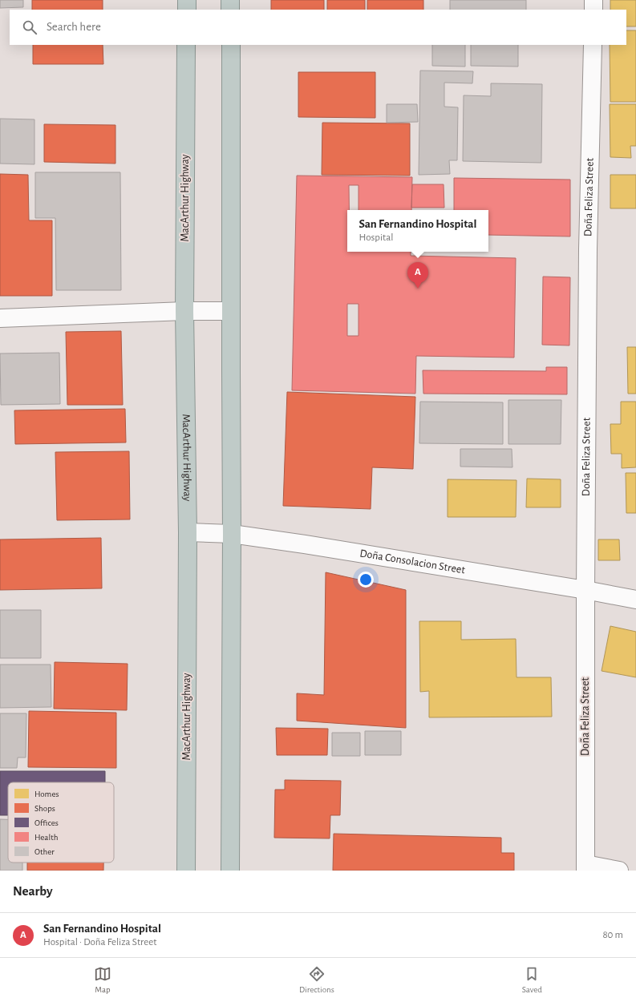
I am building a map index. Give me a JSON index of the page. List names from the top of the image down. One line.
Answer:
{"streets":{"highway":["MacArthur Highway"],"street":["Doña Feliza Street","Doña Consolacion Street"]},"crossings":[["Doña Feliza Street","Doña Consolacion Street"],["MacArthur Highway","Doña Consolacion Street"]],"legend":["Homes","Shops","Offices","Health","Other"],"page":{"search":"Search here","popup":["San Fernandino Hospital","Hospital"],"pins":"A","heading":"Nearby","list":[{"mark":"A","name":"San Fernandino Hospital","note":"Hospital · Doña Feliza Street","value":"80 m"}],"nav":["Map","Directions","Saved"]}}
